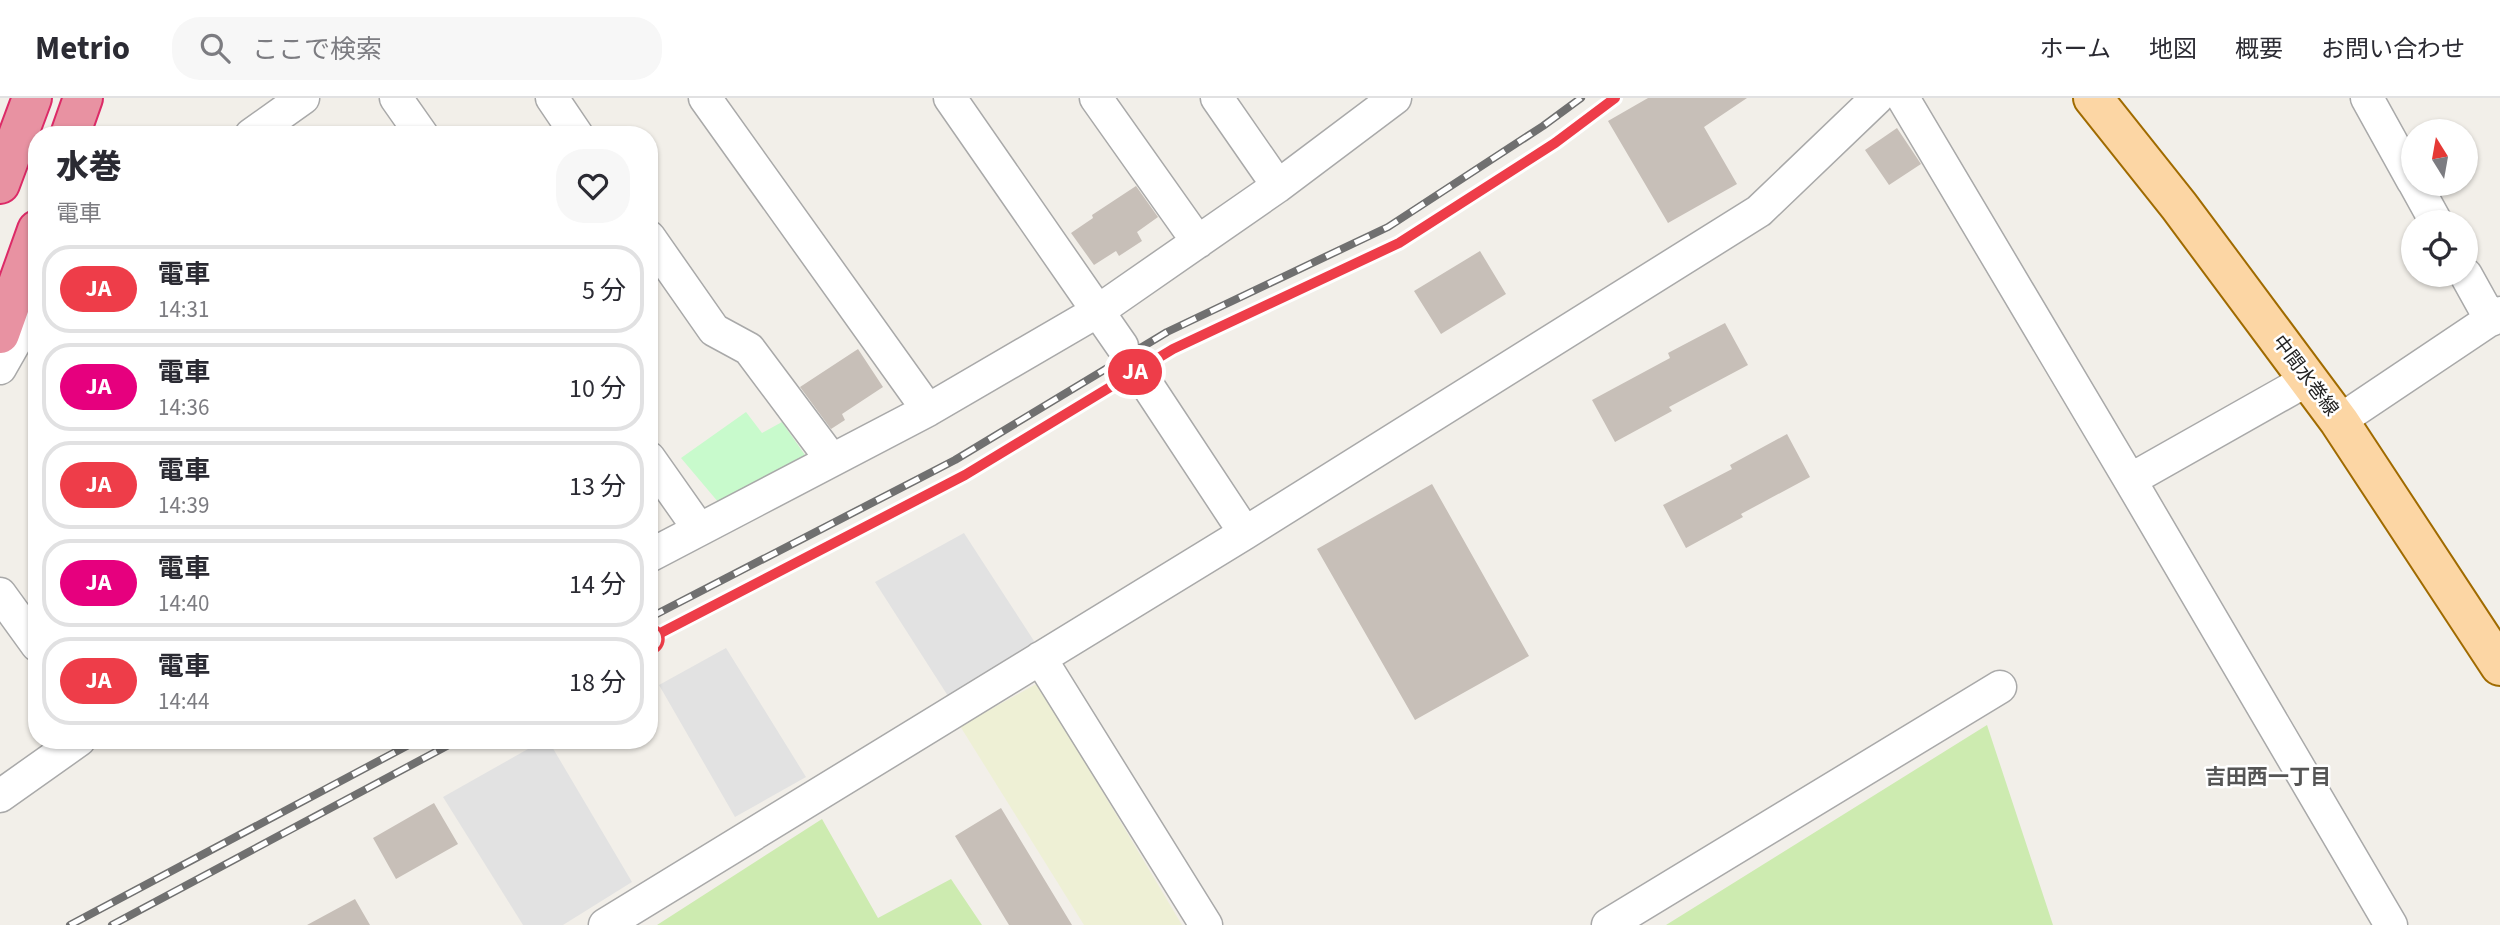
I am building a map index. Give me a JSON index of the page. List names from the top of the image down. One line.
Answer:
{"streets":{"main road":["中間水巻線"]},"districts":["吉田西一丁目"],"north":"top","page":{"header":"Metrio","search":"ここで検索","nav":["ホーム","地図","概要","お問い合わせ"],"on_map":"JA","heading":["水巻","電車"],"list":[{"mark":"JA","name":"電車","note":"14:31","value":"5 分"},{"mark":"JA","name":"電車","note":"14:36","value":"10 分"},{"mark":"JA","name":"電車","note":"14:39","value":"13 分"},{"mark":"JA","name":"電車","note":"14:40","value":"14 分"},{"mark":"JA","name":"電車","note":"14:44","value":"18 分"}]}}
